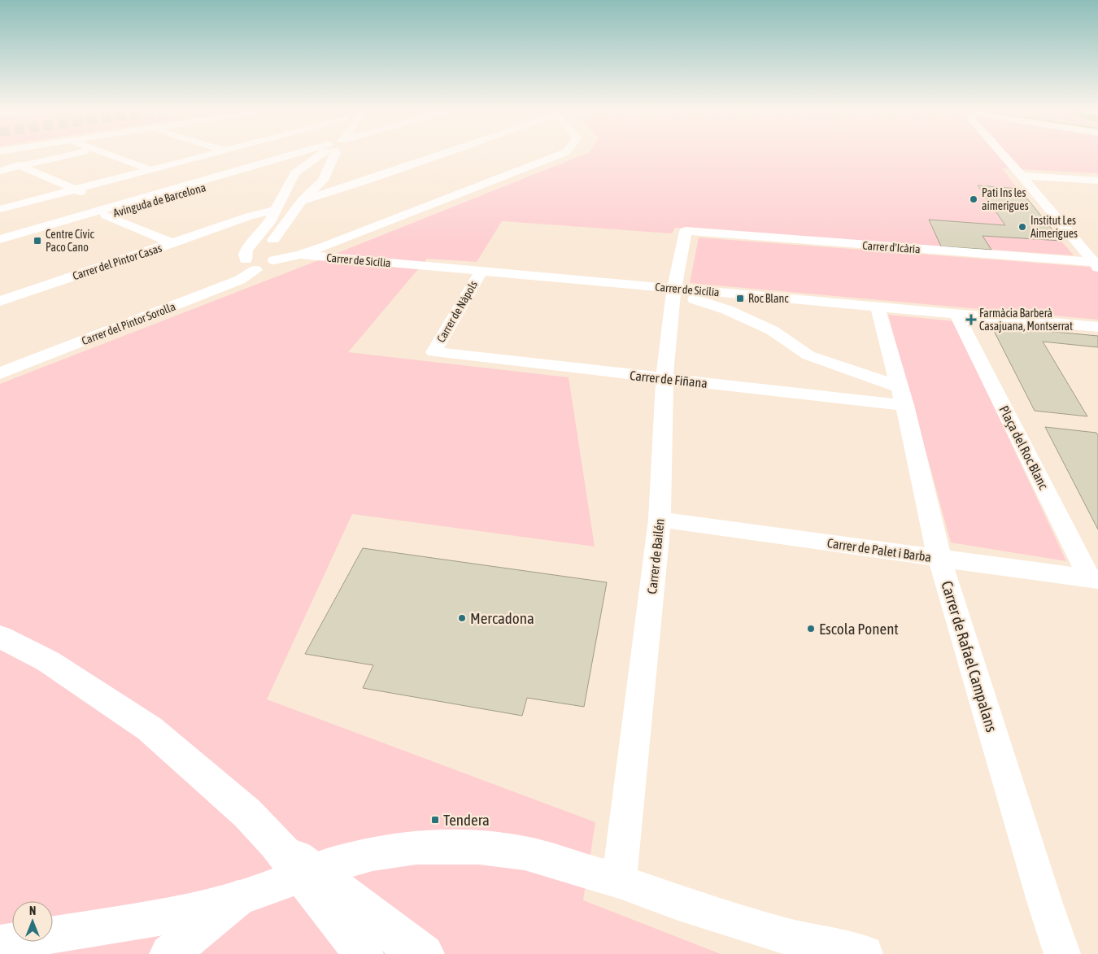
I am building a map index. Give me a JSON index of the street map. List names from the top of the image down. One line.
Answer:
{"streets":{"street":["Avinguda de Barcelona","Carrer d'Icària","Carrer de Sicília","Carrer del Pintor Casas","Carrer de Nàpols","Carrer del Pintor Sorolla","Carrer de Fiñana","Plaça del Roc Blanc","Carrer de Palet i Barba","Carrer de Bailén","Carrer de Rafael Campalans"]},"crossings":[["Carrer d'Icària","Carrer de Bailén"],["Carrer de Sicília","Carrer de Nàpols"],["Carrer de Sicília","Carrer del Pintor Sorolla"],["Carrer de Sicília","Plaça del Roc Blanc"],["Carrer de Sicília","Carrer de Bailén"],["Carrer de Sicília","Carrer de Rafael Campalans"],["Carrer de Nàpols","Carrer de Fiñana"],["Carrer de Fiñana","Carrer de Bailén"],["Carrer de Fiñana","Carrer de Rafael Campalans"],["Plaça del Roc Blanc","Carrer de Palet i Barba"],["Carrer de Palet i Barba","Carrer de Bailén"],["Carrer de Palet i Barba","Carrer de Rafael Campalans"]],"places":{"other":["Pati Ins les aimerigues","Institut Les Aimerigues","Mercadona","Escola Ponent"],"transit":["Centre Cívic Paco Cano","Roc Blanc","Tendera"],"health":["Farmàcia Barberà Casajuana, Montserrat"]},"north":"top"}
